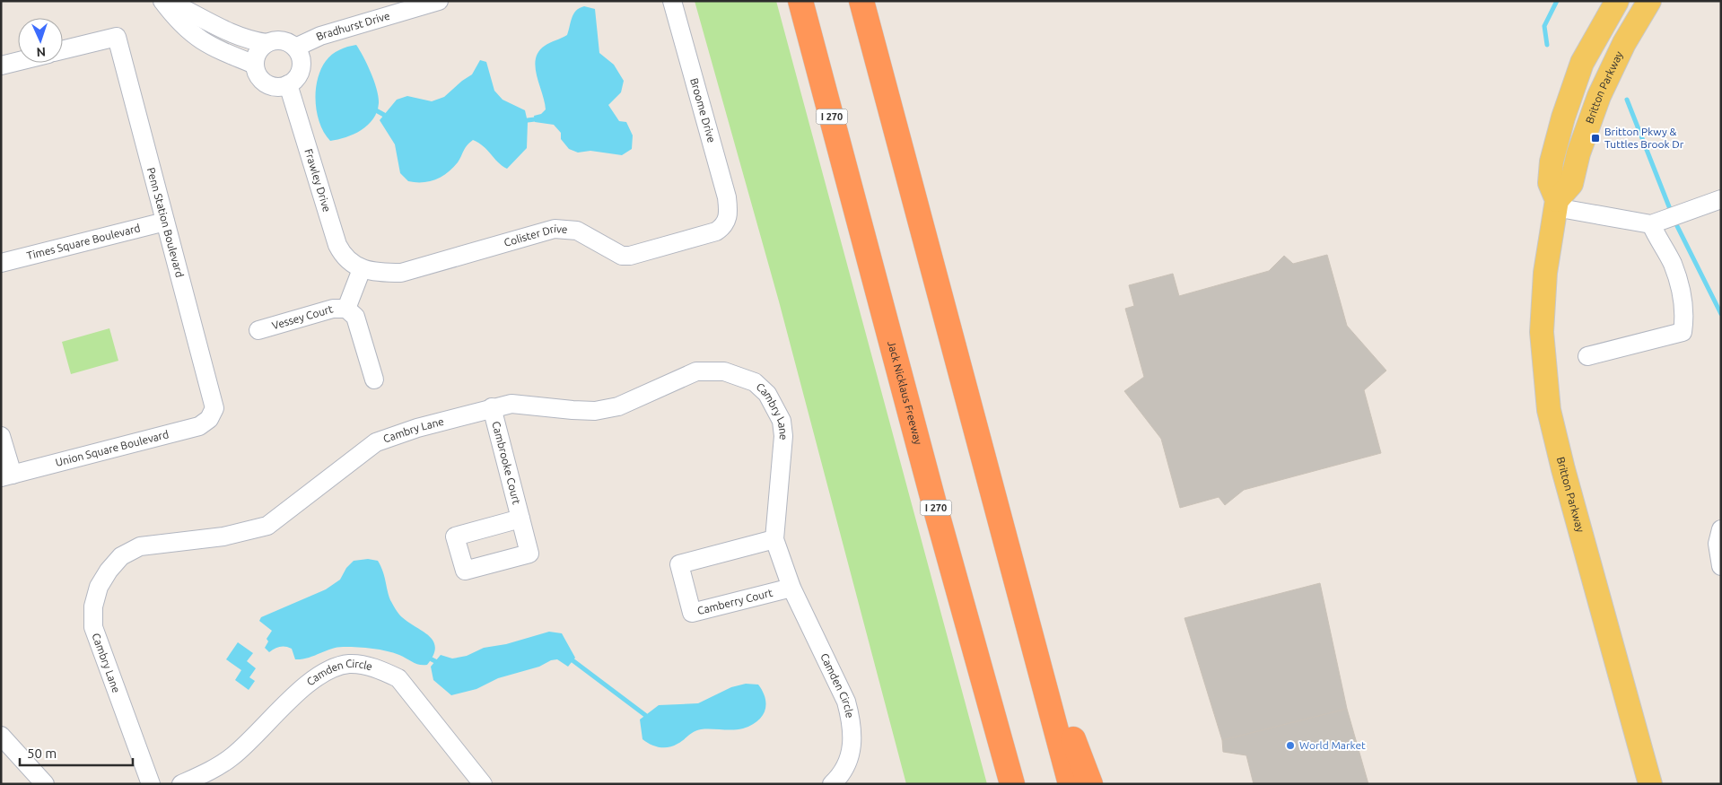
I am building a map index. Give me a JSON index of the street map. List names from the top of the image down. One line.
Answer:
{"streets":{"highway":["I 270","Jack Nicklaus Freeway"],"main road":["Britton Parkway"],"street":["Bradhurst Drive","Broome Drive","Frawley Drive","Penn Station Boulevard","Colister Drive","Times Square Boulevard","Vessey Court","Cambry Lane","Union Square Boulevard","Cambrooke Court","Camberry Court","Camden Circle"]},"crossings":[["Bradhurst Drive","Frawley Drive"],["Broome Drive","Colister Drive"],["Frawley Drive","Colister Drive"],["Frawley Drive","Vessey Court"],["Penn Station Boulevard","Times Square Boulevard"],["Penn Station Boulevard","Union Square Boulevard"],["Colister Drive","Vessey Court"],["Cambry Lane","Cambrooke Court"],["Cambry Lane","Camberry Court"],["Cambry Lane","Camden Circle"],["Camberry Court","Camden Circle"]],"places":{"transit":["Britton Pkwy & Tuttles Brook Dr"],"other":["World Market"]},"scale_bar":"50 m","north":"bottom"}
